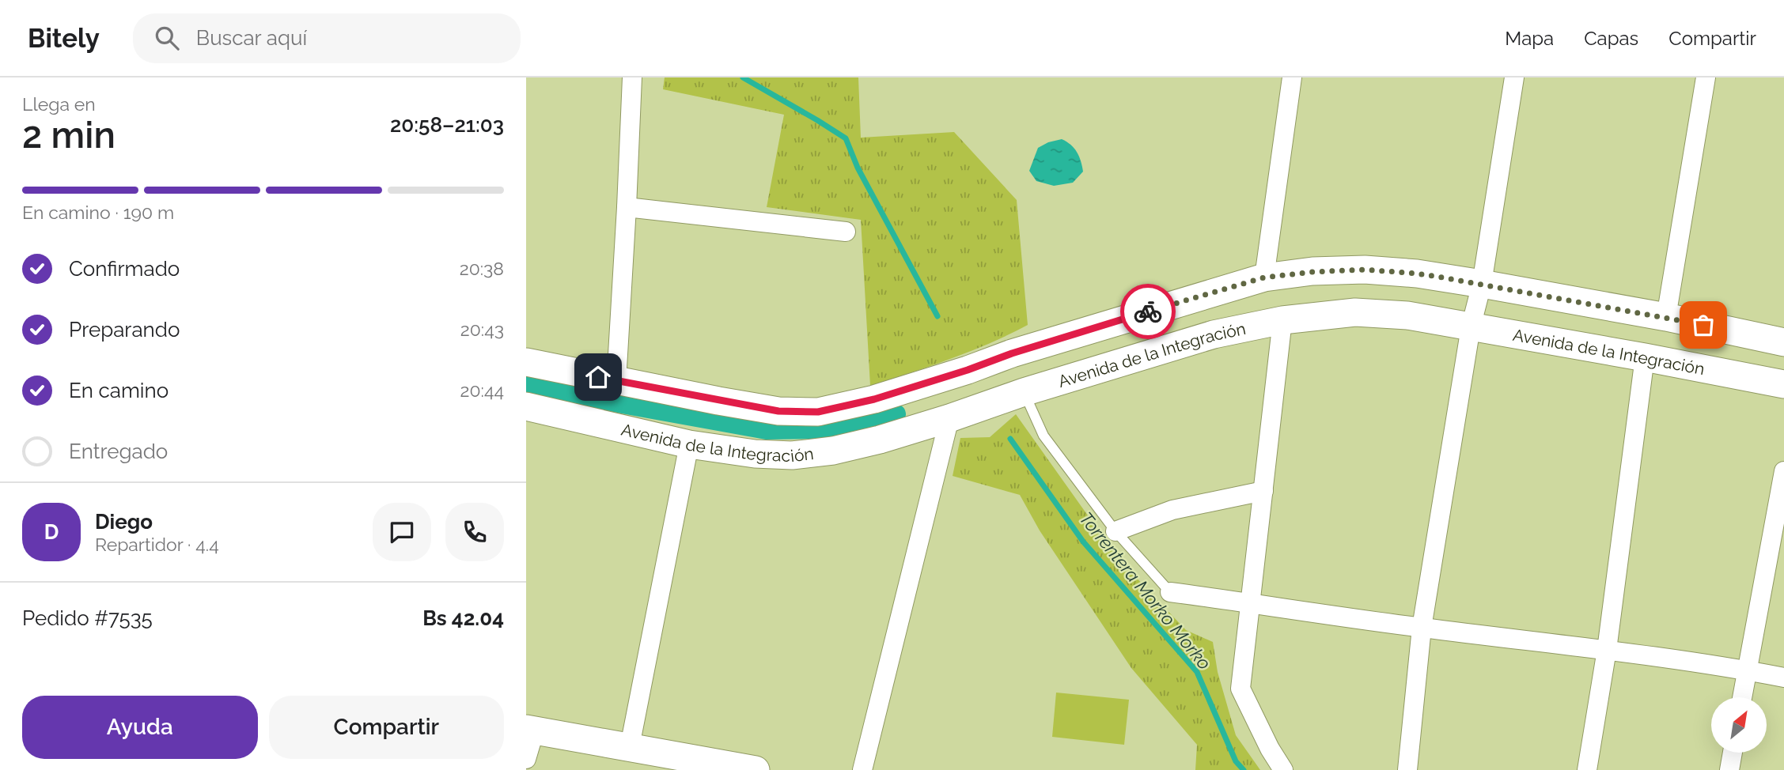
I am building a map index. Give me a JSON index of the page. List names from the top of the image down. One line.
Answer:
{"streets":{"main road":["Avenida de la Integración"]},"water":["Torrentera Morko Morko"],"north":"top right","page":{"header":"Bitely","search":"Buscar aquí","nav":["Mapa","Capas","Compartir"],"heading":["2 min","Llega en","20:58–21:03"],"panel":["Diego","Repartidor · 4.4","Pedido #7535","Bs 42.04"],"bar":"En camino · 190 m","list":[["Confirmado","20:38"],["Preparando","20:43"],["En camino","20:44"],"Entregado"],"round":"D","buttons":["Ayuda","Compartir"]}}
